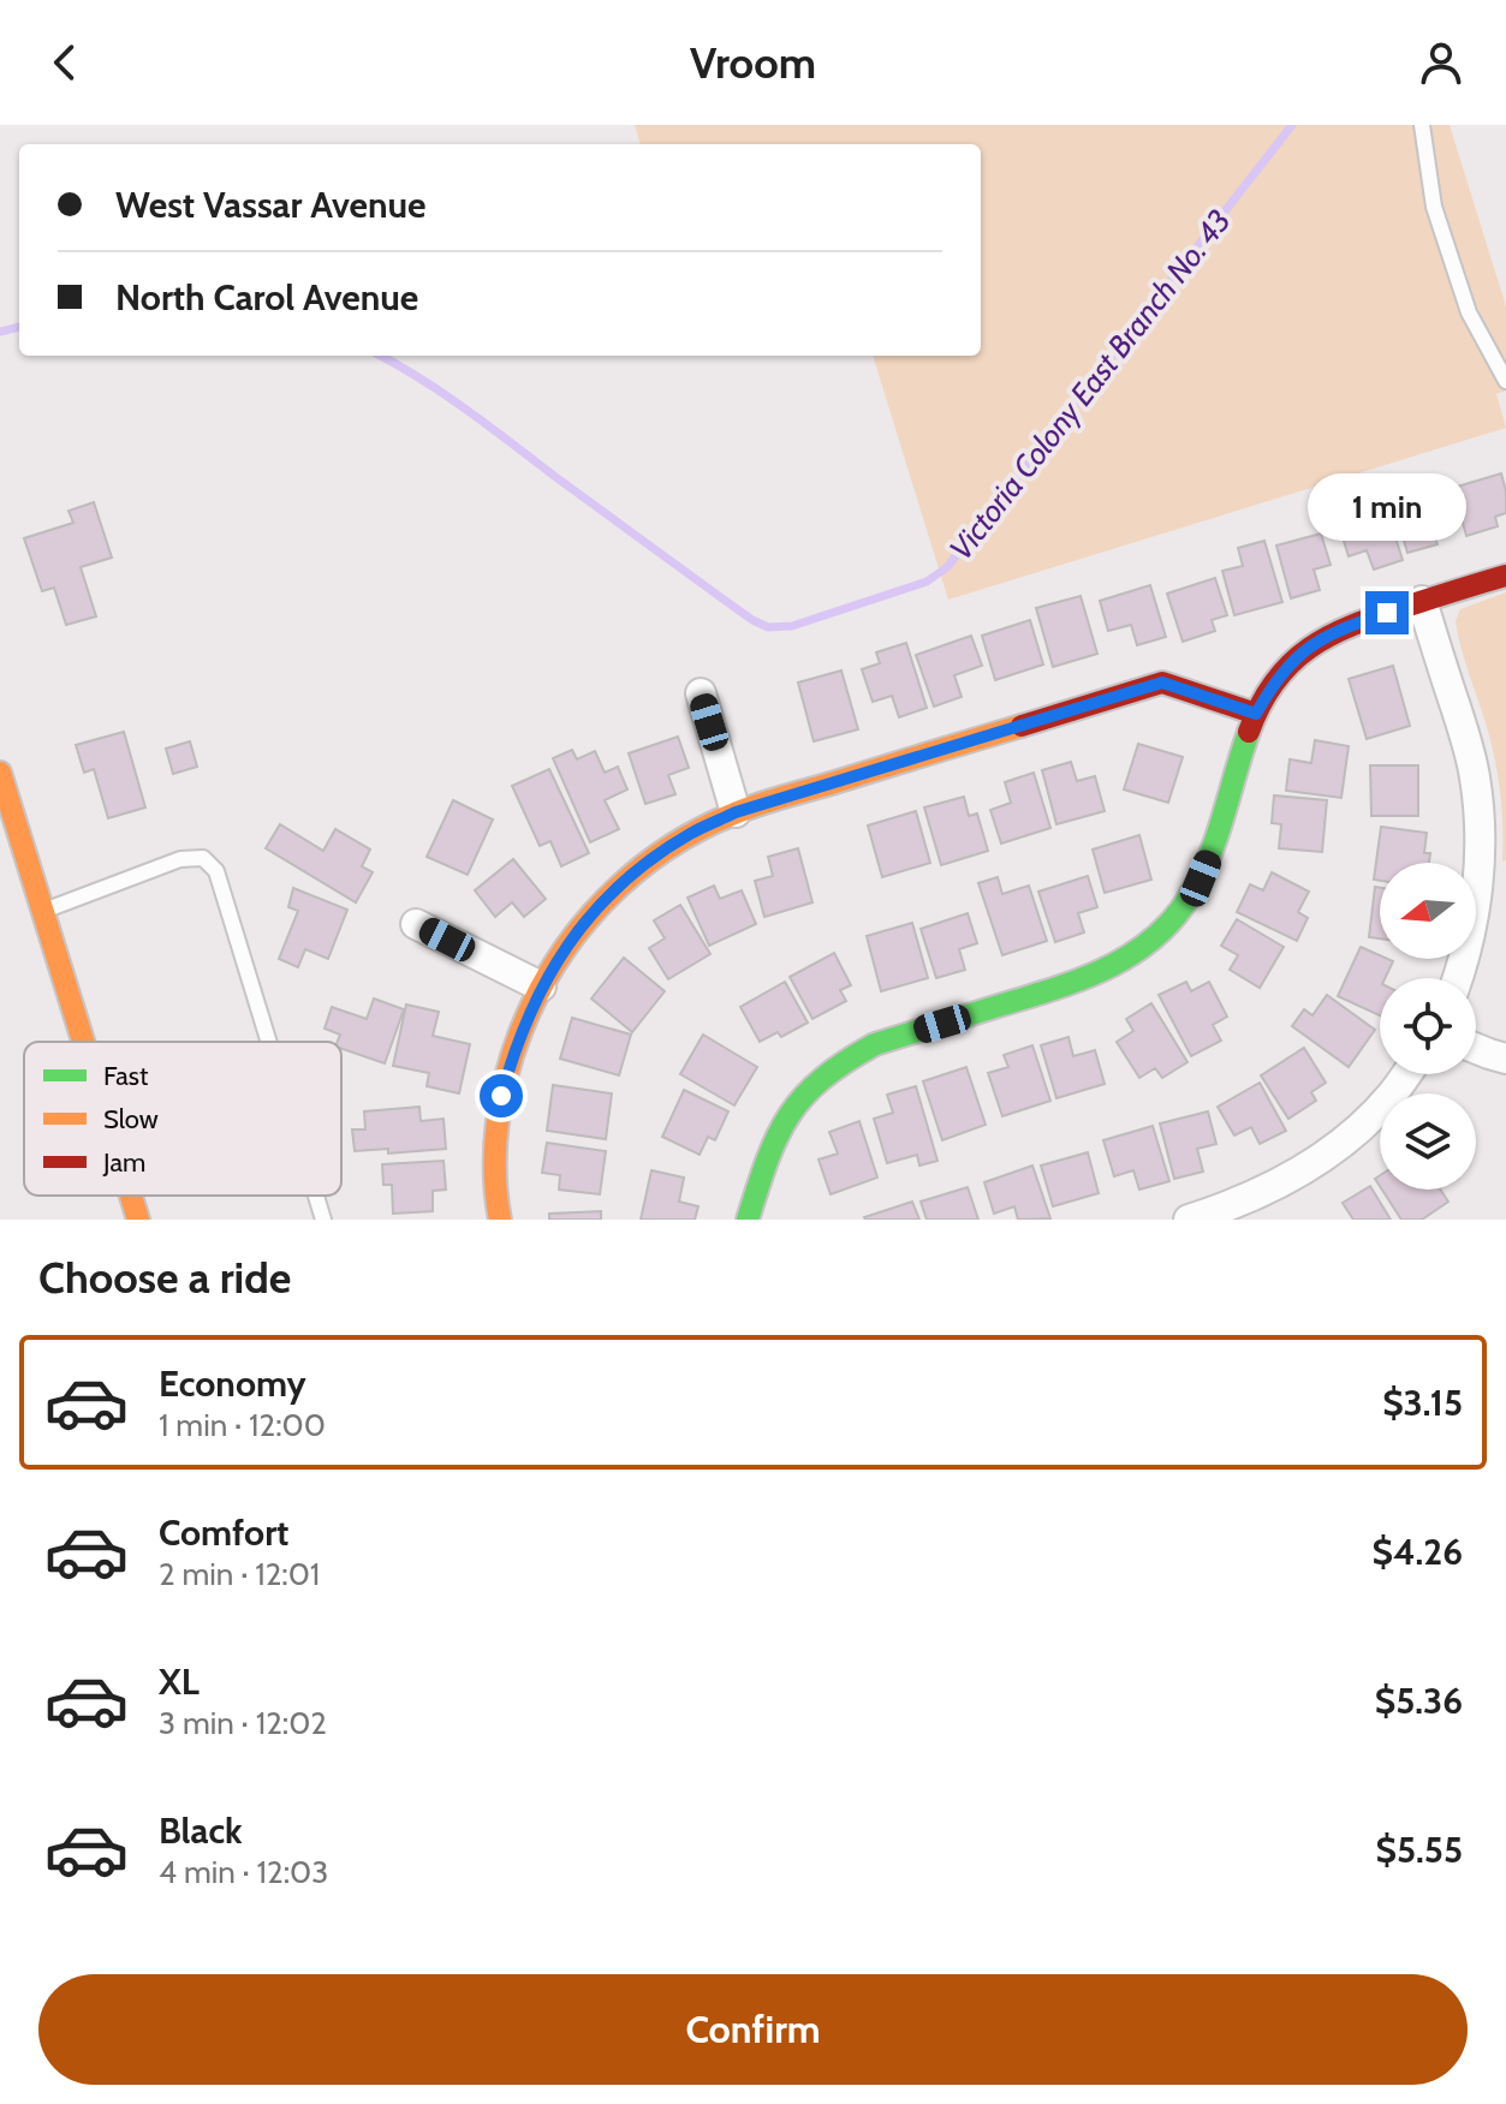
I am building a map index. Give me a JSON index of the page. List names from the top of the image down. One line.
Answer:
{"water":["Victoria Colony East Branch No. 43"],"legend":["Fast","Slow","Jam"],"north":"left","page":{"header":"Vroom","banner":["West Vassar Avenue","North Carol Avenue"],"bubble":"1 min","heading":"Choose a ride","list":[{"name":"Economy","note":"1 min · 12:00","value":"$3.15"},{"name":"Comfort","note":"2 min · 12:01","value":"$4.26"},{"name":"XL","note":"3 min · 12:02","value":"$5.36"},{"name":"Black","note":"4 min · 12:03","value":"$5.55"}],"buttons":"Confirm"}}
